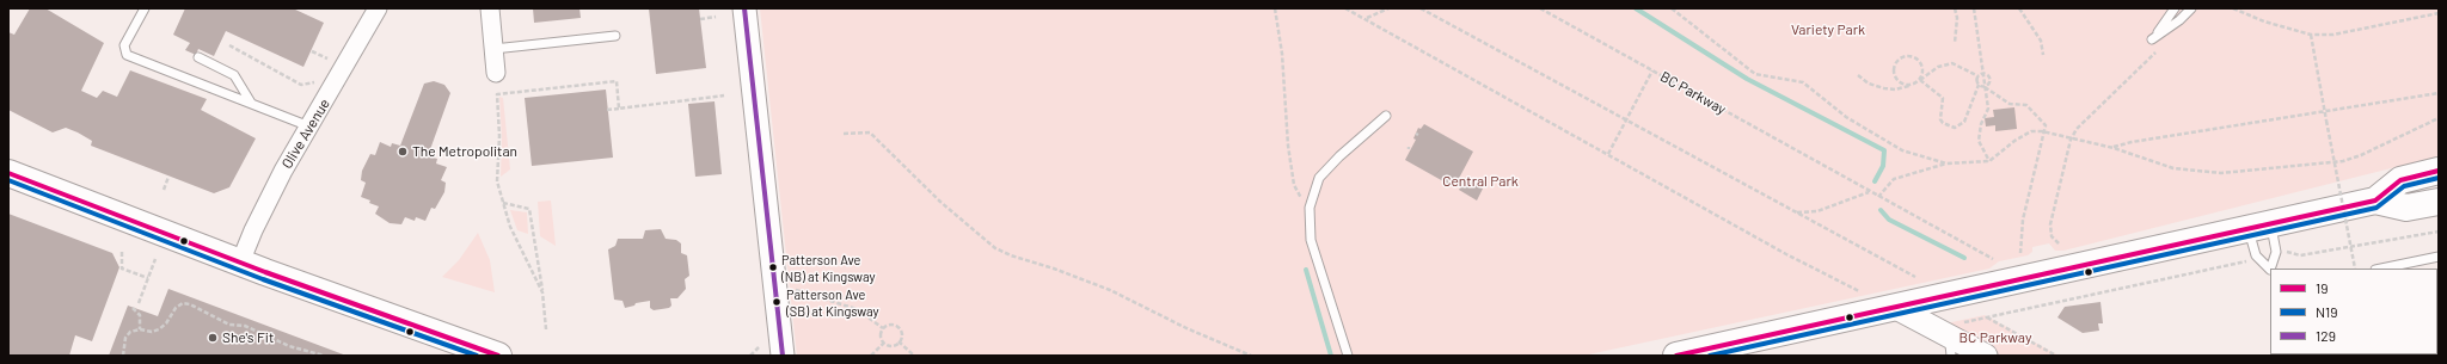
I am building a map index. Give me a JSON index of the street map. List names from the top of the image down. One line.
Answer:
{"streets":{"street":["Olive Avenue"],"path":["BC Parkway"]},"parks":["Variety Park","Central Park","BC Parkway"],"places":["The Metropolitan","Patterson Ave (NB) at Kingsway","Patterson Ave (SB) at Kingsway","She's Fit"],"lines":["transit line 129","transit line 19","transit line N19"],"legend":["19","N19","129"]}
